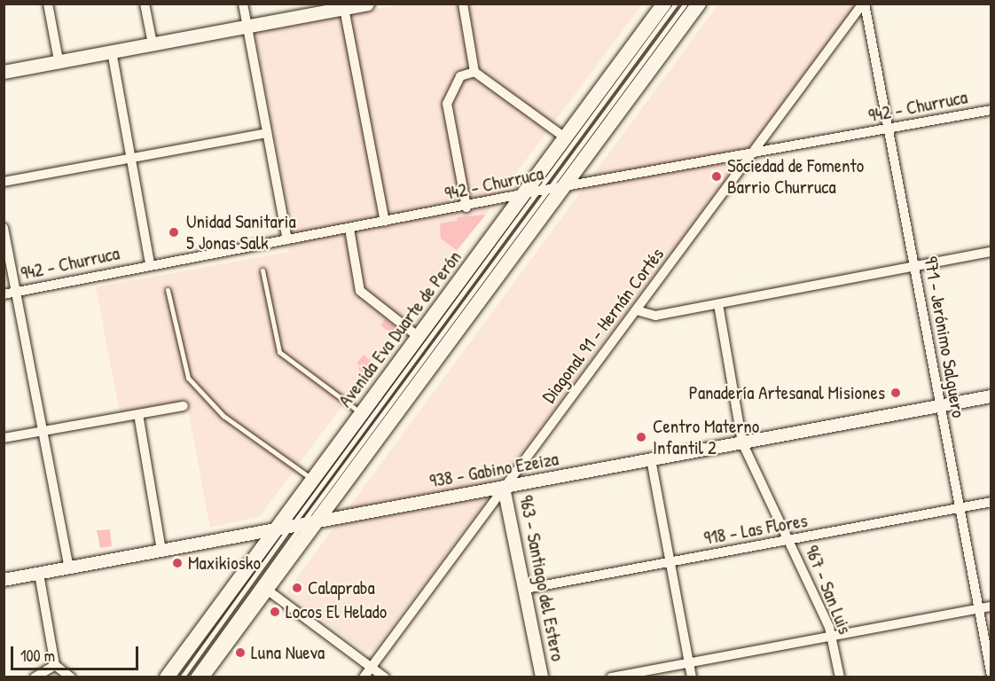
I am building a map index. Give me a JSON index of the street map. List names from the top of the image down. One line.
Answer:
{"streets":{"main road":["Avenida Eva Duarte de Perón"],"street":["942 - Churruca","Diagonal 91 - Hernán Cortés","971 - Jerónimo Salguero","938 - Gabino Ezeiza","918 - Las Flores","963 - Santiago del Estero","967 - San Luis"]},"crossings":[["942 - Churruca","Diagonal 91 - Hernán Cortés"],["942 - Churruca","Avenida Eva Duarte de Perón"],["942 - Churruca","971 - Jerónimo Salguero"],["Diagonal 91 - Hernán Cortés","971 - Jerónimo Salguero"],["Diagonal 91 - Hernán Cortés","938 - Gabino Ezeiza"],["Diagonal 91 - Hernán Cortés","963 - Santiago del Estero"],["Avenida Eva Duarte de Perón","938 - Gabino Ezeiza"],["971 - Jerónimo Salguero","938 - Gabino Ezeiza"],["971 - Jerónimo Salguero","918 - Las Flores"],["938 - Gabino Ezeiza","963 - Santiago del Estero"],["938 - Gabino Ezeiza","967 - San Luis"],["918 - Las Flores","963 - Santiago del Estero"],["918 - Las Flores","967 - San Luis"]],"places":["Sociedad de Fomento Barrio Churruca","Unidad Sanitaria 5 Jonas Salk","Panadería Artesanal Misiones","Centro Materno Infantil 2","Maxikiosko","Calapraba","Locos El Helado","Luna Nueva"],"scale_bar":"100 m"}
